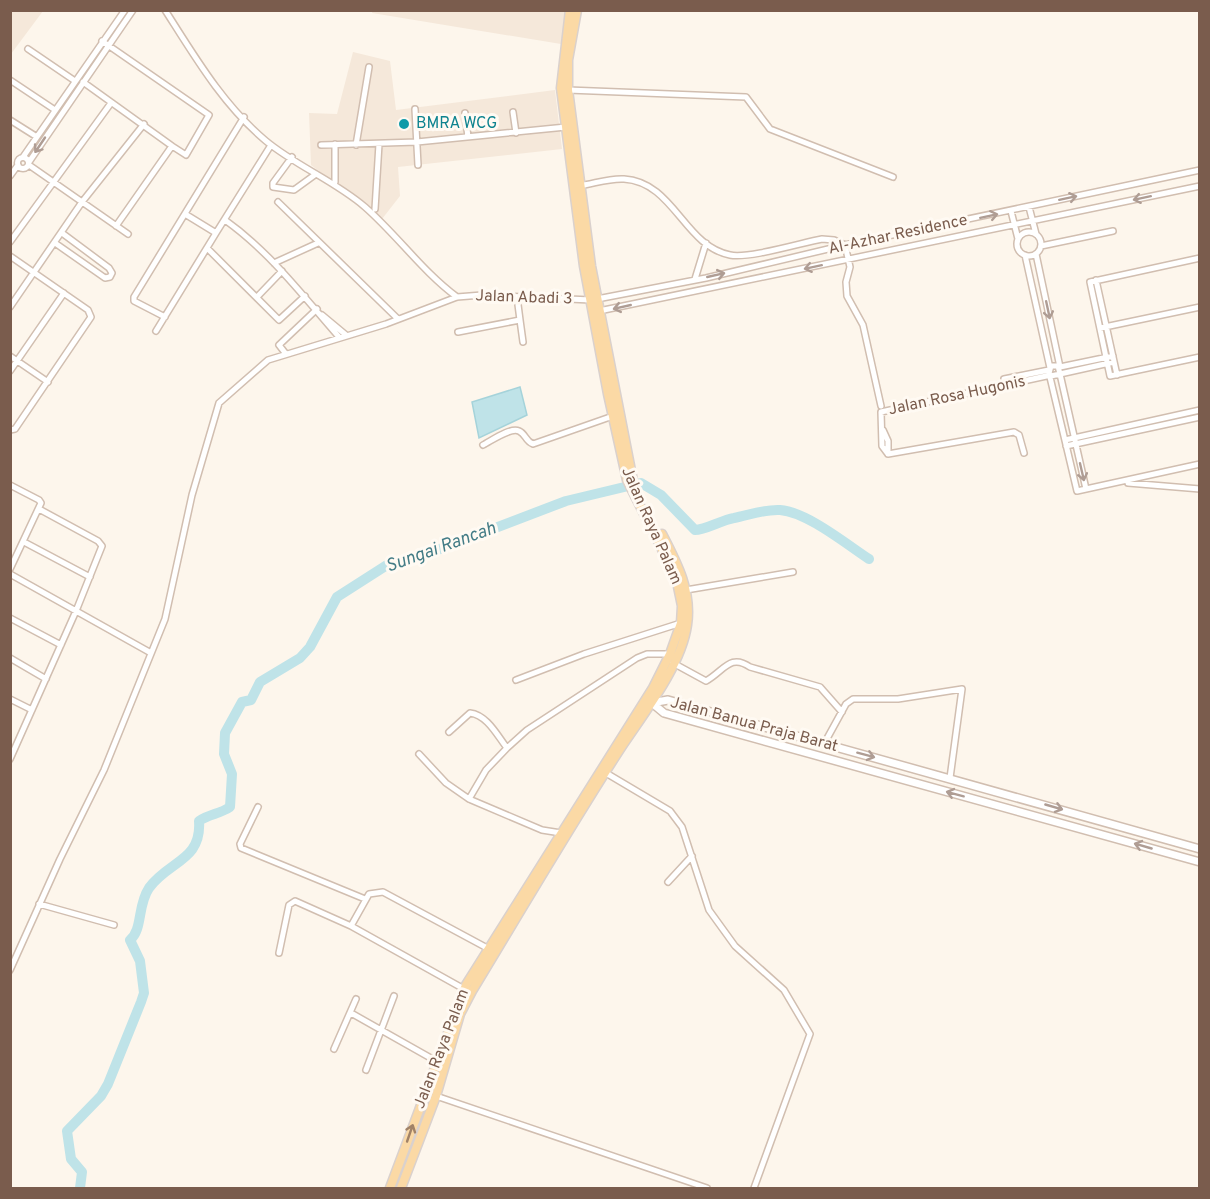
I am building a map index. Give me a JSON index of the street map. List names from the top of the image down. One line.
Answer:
{"streets":{"main road":["Jalan Raya Palam"],"street":["Al-Azhar Residence","Jalan Abadi 3","Jalan Rosa Hugonis","Jalan Banua Praja Barat"]},"crossings":[["Al-Azhar Residence","Jalan Abadi 3"],["Al-Azhar Residence","Jalan Raya Palam"],["Jalan Abadi 3","Jalan Raya Palam"],["Jalan Raya Palam","Jalan Banua Praja Barat"]],"water":["Sungai Rancah"],"places":["BMRA WCG"]}
